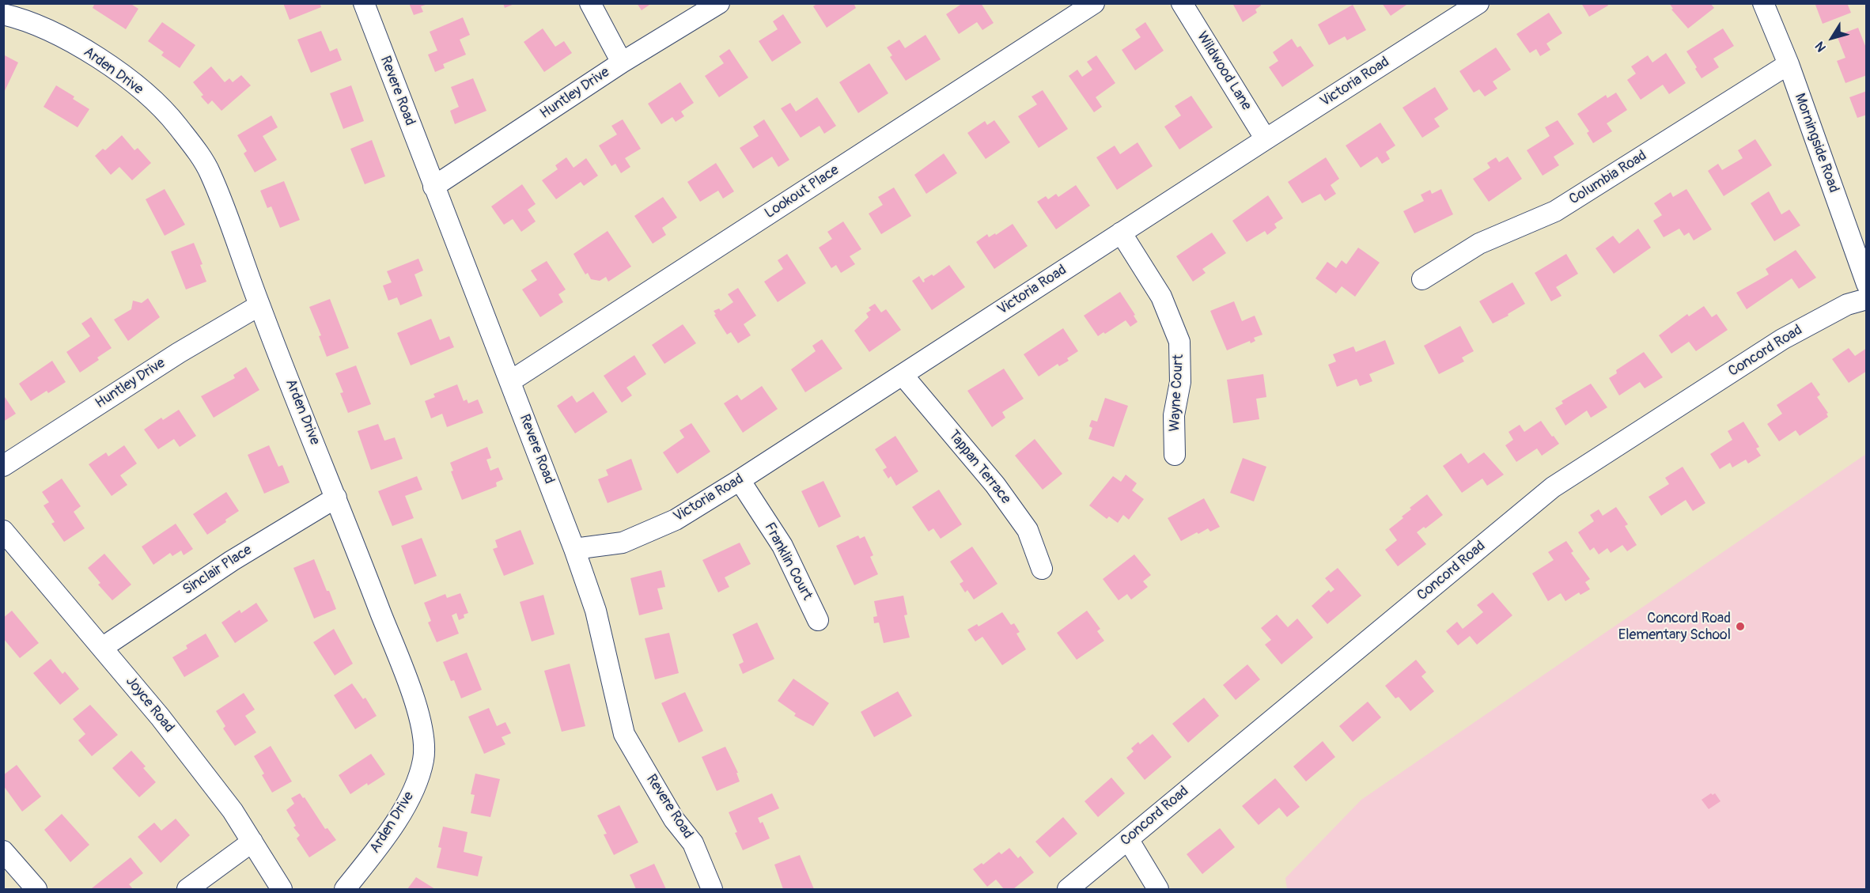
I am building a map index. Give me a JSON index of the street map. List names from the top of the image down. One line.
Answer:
{"streets":{"street":["Arden Drive","Wildwood Lane","Victoria Road","Revere Road","Huntley Drive","Morningside Road","Columbia Road","Lookout Place","Concord Road","Wayne Court","Tappan Terrace","Franklin Court","Sinclair Place","Joyce Road"]},"crossings":[["Arden Drive","Huntley Drive"],["Arden Drive","Sinclair Place"],["Wildwood Lane","Victoria Road"],["Victoria Road","Revere Road"],["Victoria Road","Wayne Court"],["Victoria Road","Tappan Terrace"],["Victoria Road","Franklin Court"],["Revere Road","Huntley Drive"],["Revere Road","Lookout Place"],["Morningside Road","Columbia Road"],["Sinclair Place","Joyce Road"]],"places":["Concord Road Elementary School"],"north":"bottom left"}
